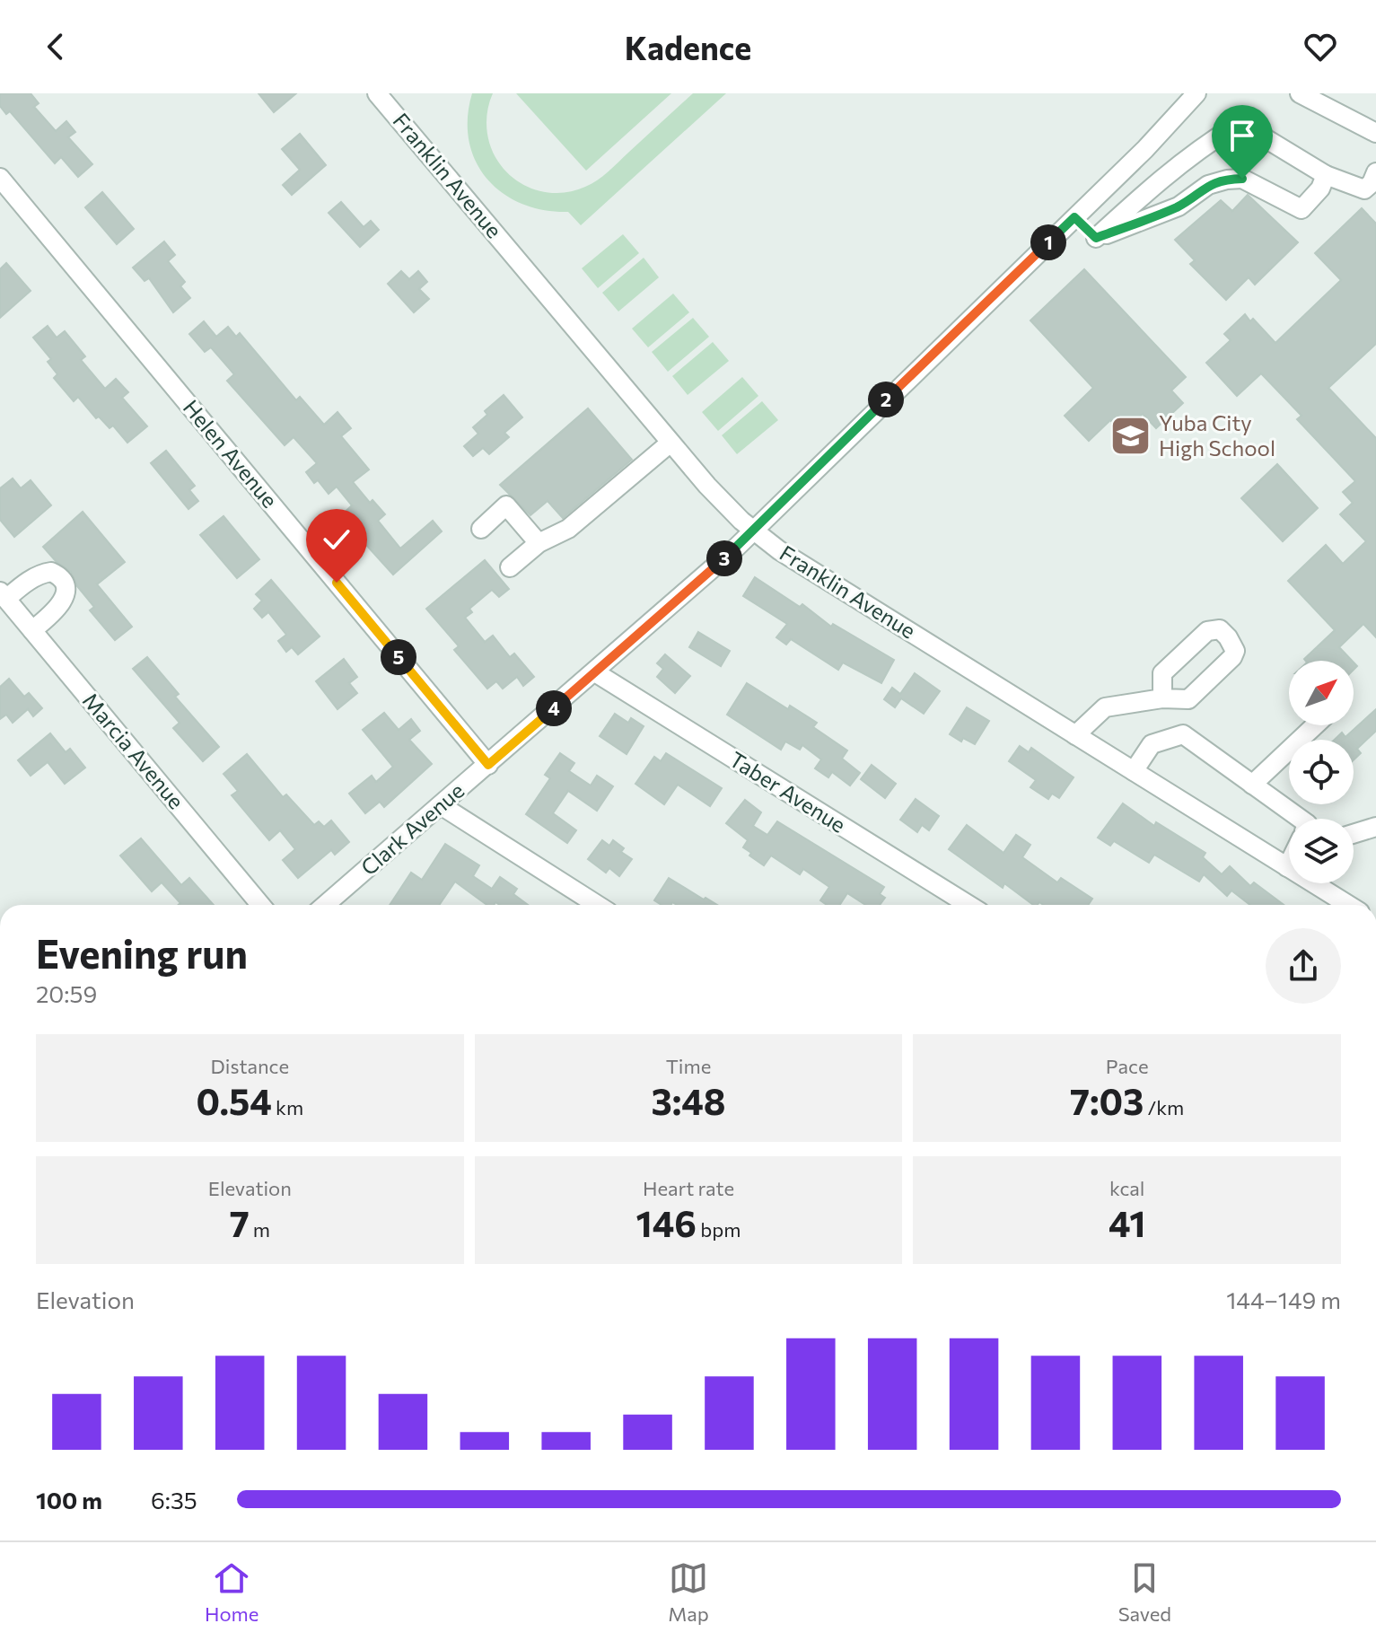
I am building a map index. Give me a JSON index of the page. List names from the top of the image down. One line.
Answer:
{"streets":{"street":["Franklin Avenue","Helen Avenue","Marcia Avenue","Taber Avenue","Clark Avenue"]},"crossings":[["Franklin Avenue","Clark Avenue"],["Helen Avenue","Clark Avenue"],["Taber Avenue","Clark Avenue"]],"places":{"school or university":["Yuba City High School"]},"north":"top right","page":{"header":"Kadence","pins":["1","2","3","5","4"],"heading":["Evening run","20:59"],"stats":[["Distance","0.54 km"],["Time","3:48"],["Pace","7:03 /km"],["Elevation","7 m"],["Heart rate","146 bpm"],["kcal","41"]],"chart":["Elevation","144–149 m"],"list":[{"name":"100 m","note":"6:35"}],"tabs":["Home","Map","Saved"]}}
